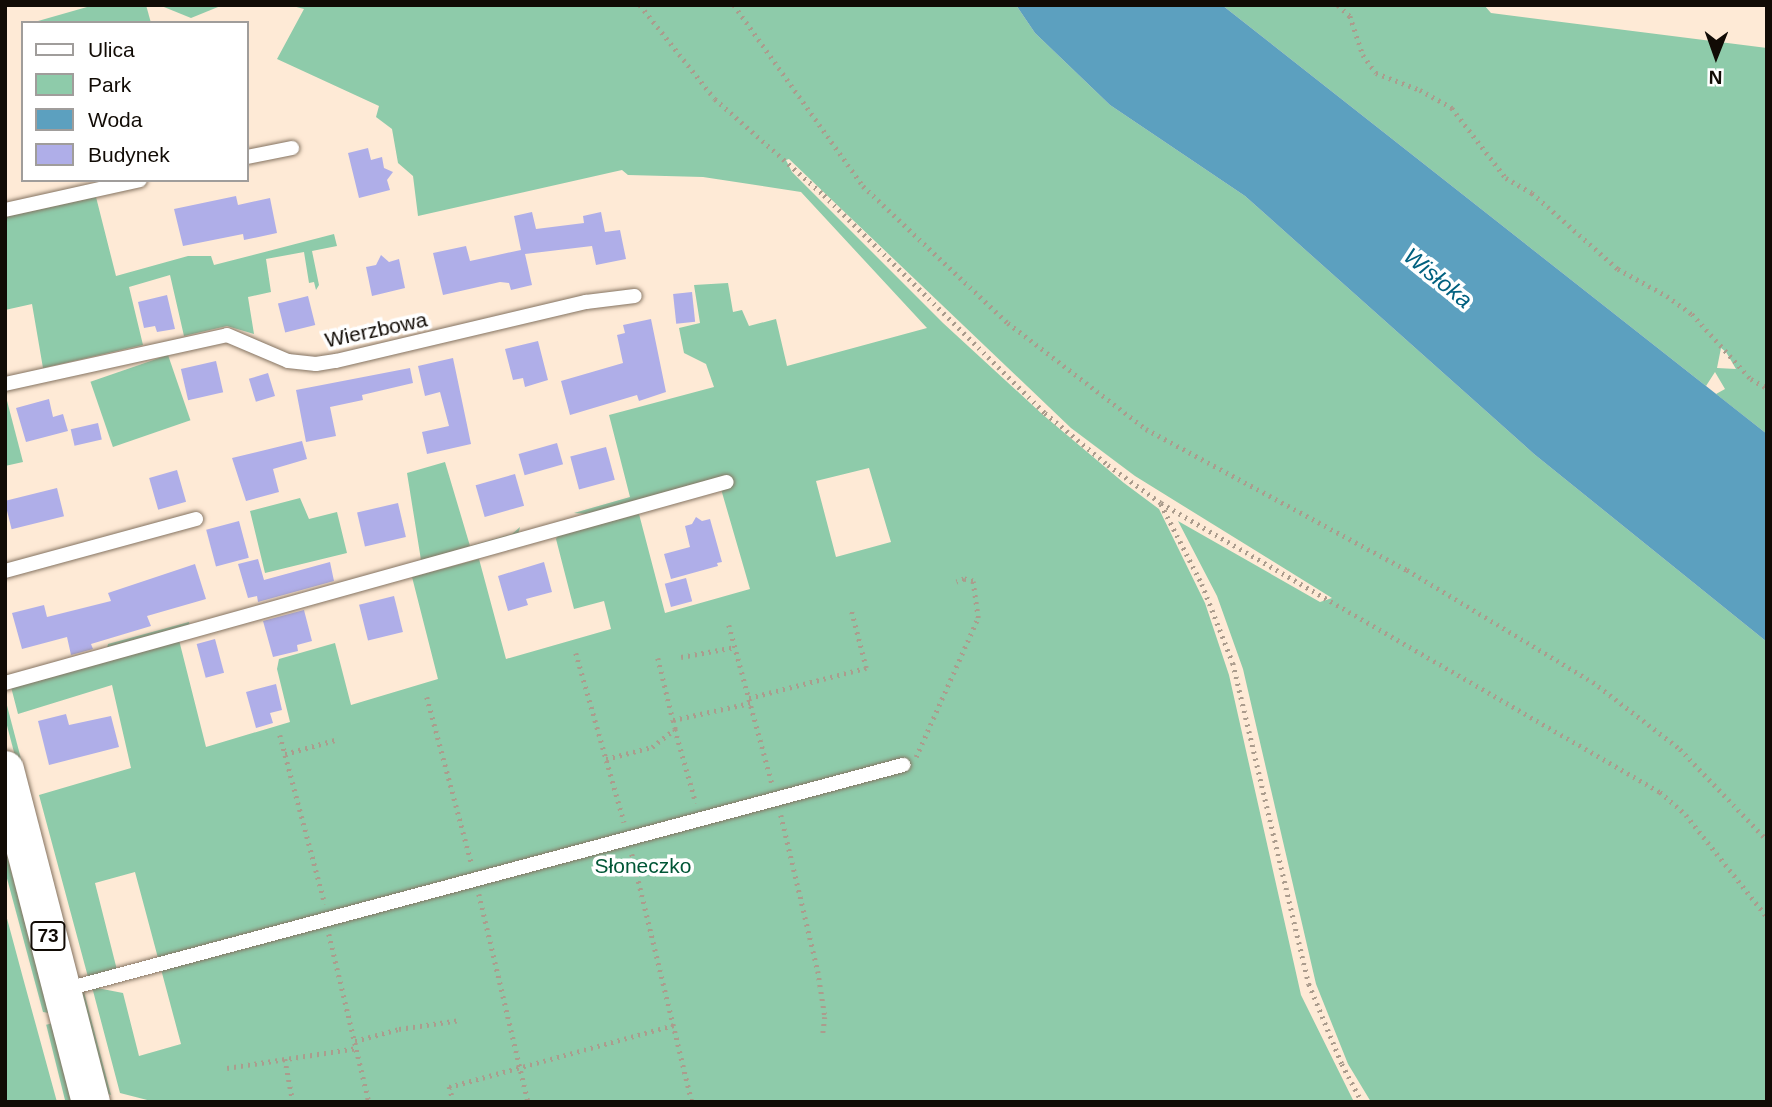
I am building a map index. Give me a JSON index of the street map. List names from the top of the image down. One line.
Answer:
{"streets":{"main road":["73"],"lane":["Wierzbowa"]},"water":["Wisłoka"],"parks":["Słoneczko"],"legend":["Ulica","Park","Woda","Budynek"],"north":"bottom"}
